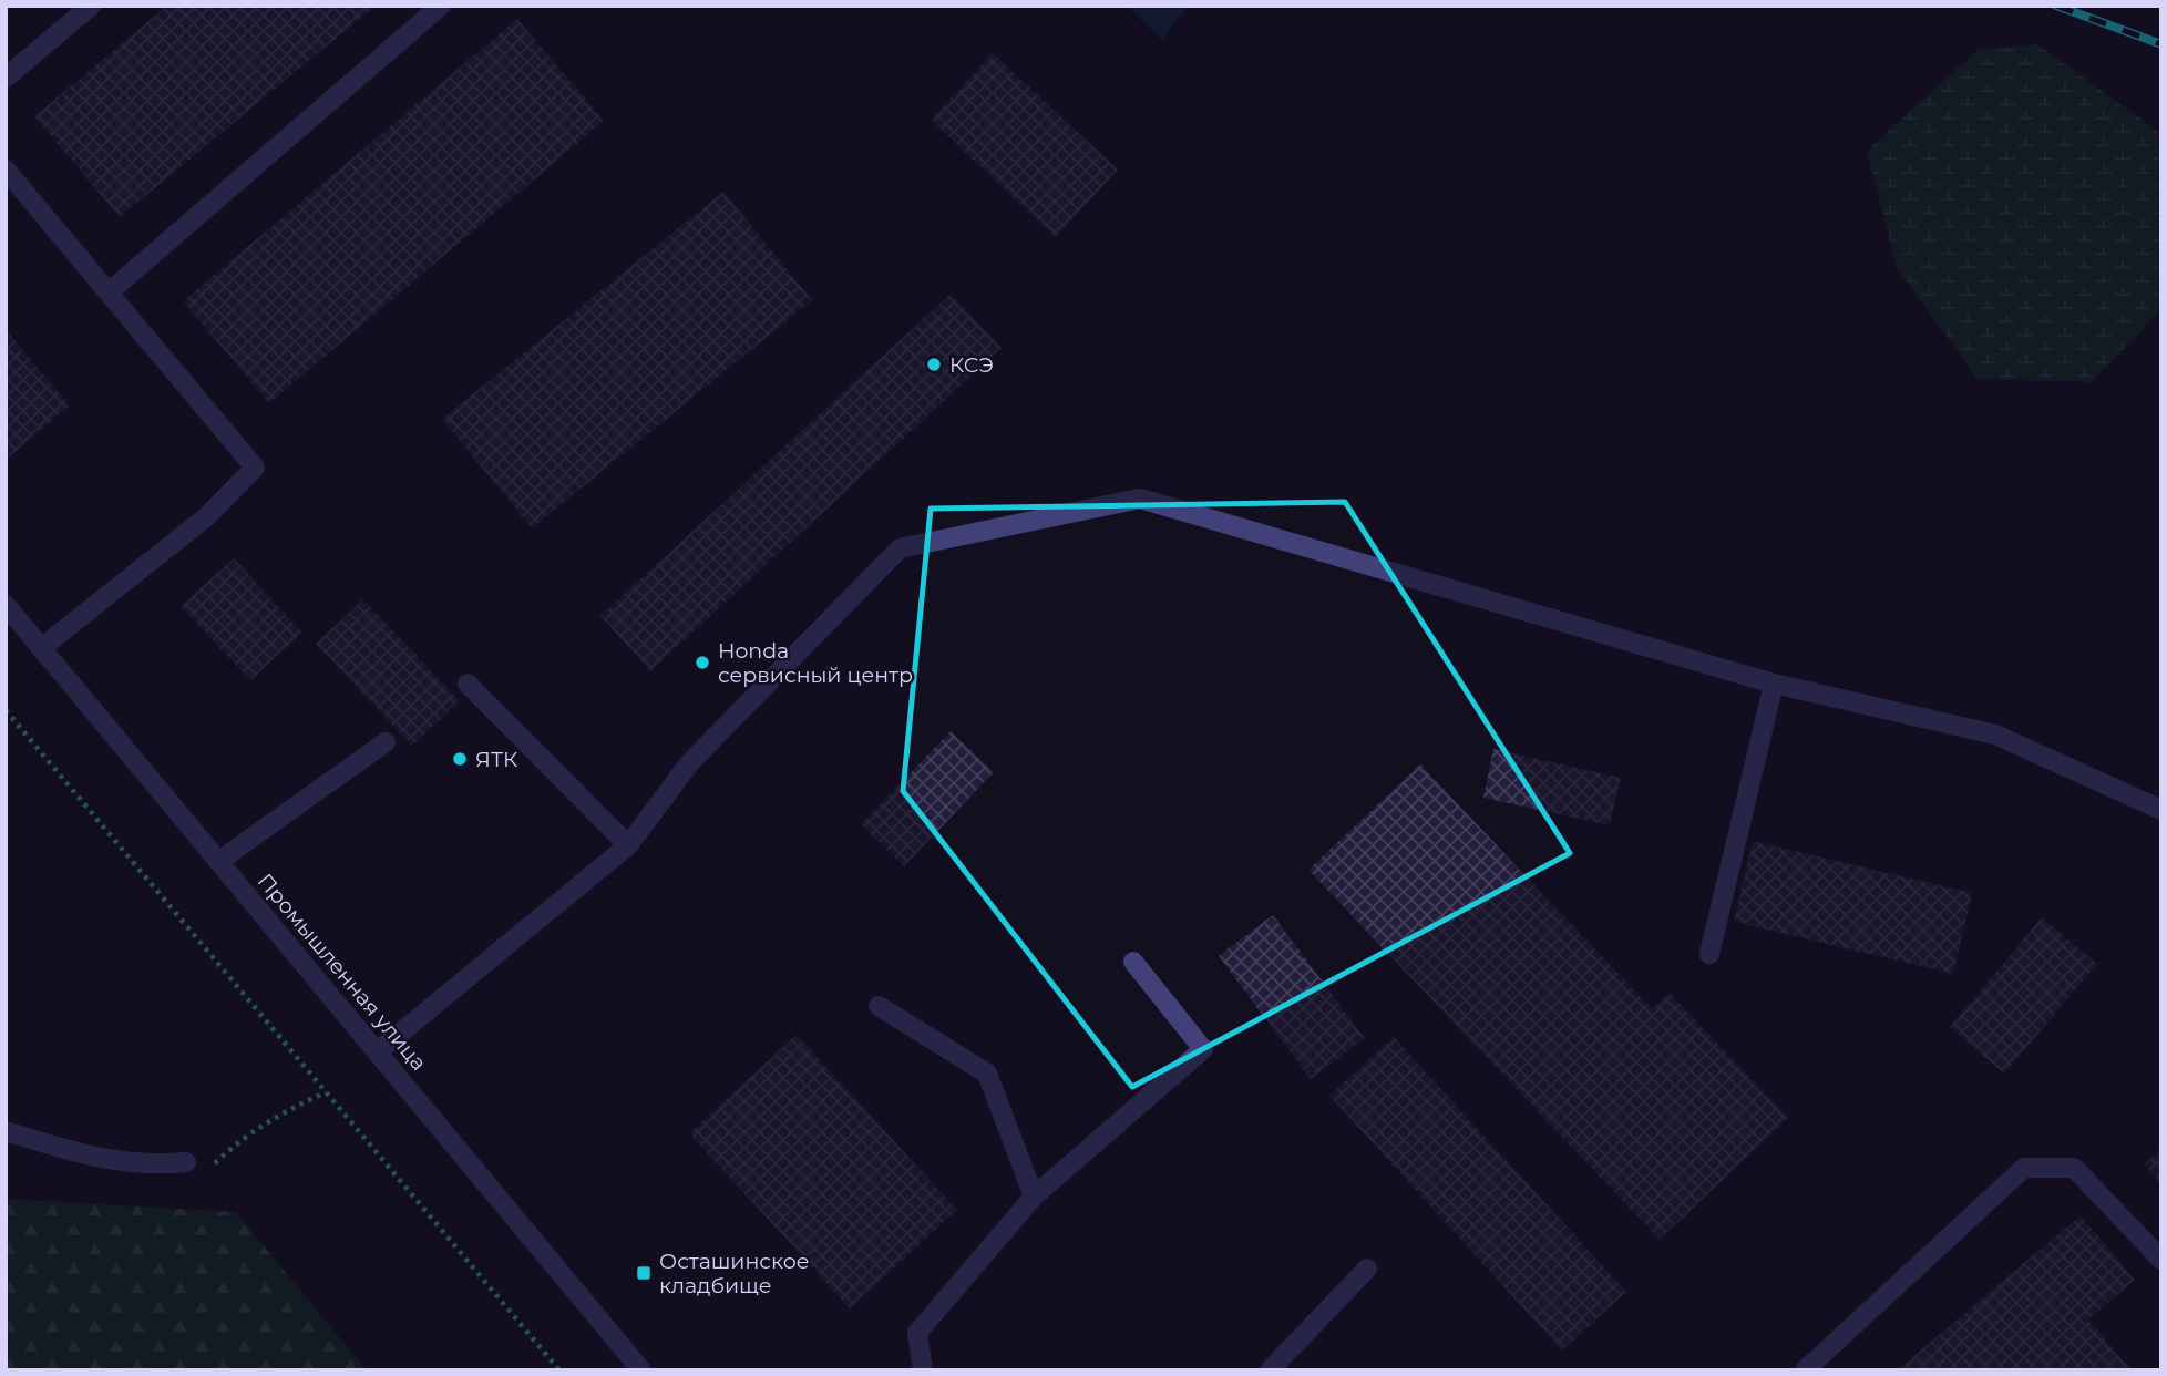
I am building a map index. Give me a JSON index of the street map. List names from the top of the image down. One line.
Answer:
{"streets":{"street":["Промышленная улица"]},"places":{"other":["КСЭ","Honda сервисный центр","ЯТК"],"transit":["Осташинское кладбище"]}}
